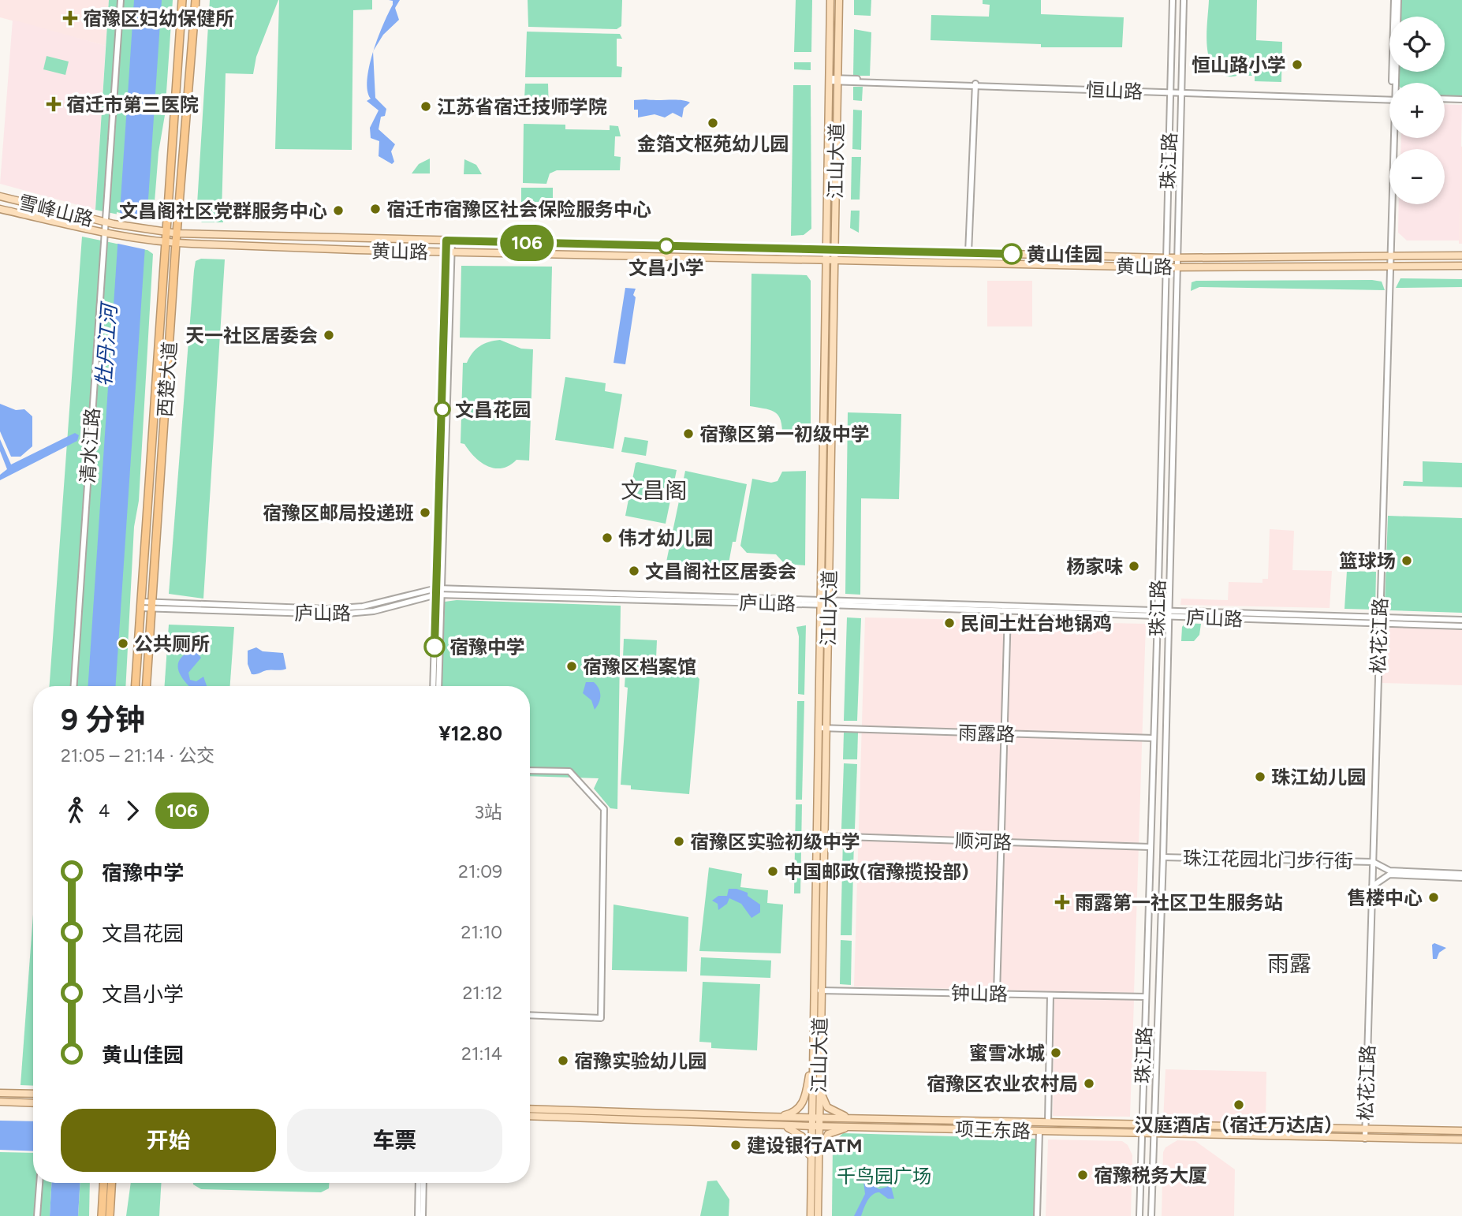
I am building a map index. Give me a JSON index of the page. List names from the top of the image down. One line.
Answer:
{"streets":{"highway":["西楚大道"],"main road":["江山大道","雪峰山路","黄山路","项王东路"],"street":["恒山路","珠江路","清水江路","庐山路","松花江路","雨露路","顺河路","珠江花园北门步行街","钟山路"]},"crossings":[["恒山路","江山大道"],["恒山路","珠江路"],["江山大道","黄山路"],["江山大道","庐山路"],["江山大道","雨露路"],["江山大道","顺河路"],["江山大道","钟山路"],["江山大道","项王东路"],["珠江路","黄山路"],["珠江路","庐山路"],["珠江路","雨露路"],["珠江路","顺河路"],["珠江路","珠江花园北门步行街"],["珠江路","钟山路"],["珠江路","项王东路"],["雪峰山路","黄山路"],["雪峰山路","西楚大道"],["雪峰山路","清水江路"],["黄山路","西楚大道"],["黄山路","松花江路"],["西楚大道","庐山路"],["庐山路","松花江路"],["松花江路","珠江花园北门步行街"],["松花江路","项王东路"]],"districts":["文昌阁","雨露"],"water":["牡丹江河"],"parks":["千鸟园广场"],"places":{"health":["宿豫区妇幼保健所","宿迁市第三医院","雨露第一社区卫生服务站"],"other":["恒山路小学","江苏省宿迁技师学院","金箔文枢苑幼儿园","宿迁市宿豫区社会保险服务中心","文昌阁社区党群服务中心","文昌小学","黄山佳园","天一社区居委会","文昌花园","宿豫区第一初级中学","宿豫区邮局投递班","伟才幼儿园","篮球场","杨家味","文昌阁社区居委会","民间土灶台地锅鸡","公共厕所","宿豫中学","宿豫区档案馆","珠江幼儿园","宿豫区实验初级中学","中国邮政(宿豫揽投部)","售楼中心","蜜雪冰城","宿豫实验幼儿园","宿豫区农业农村局","汉庭酒店（宿迁万达店）","建设银行ATM","宿豫税务大厦"]},"lines":["bus line 106"],"page":{"on_map":"106","map_buttons":["+","−"],"heading":["9 分钟","21:05 – 21:14 · 公交","¥12.80"],"legs":["4","106","3站"],"list":[{"name":"宿豫中学","value":"21:09"},{"name":"文昌花园","value":"21:10"},{"name":"文昌小学","value":"21:12"},{"name":"黄山佳园","value":"21:14"}],"buttons":["开始","车票"]}}
